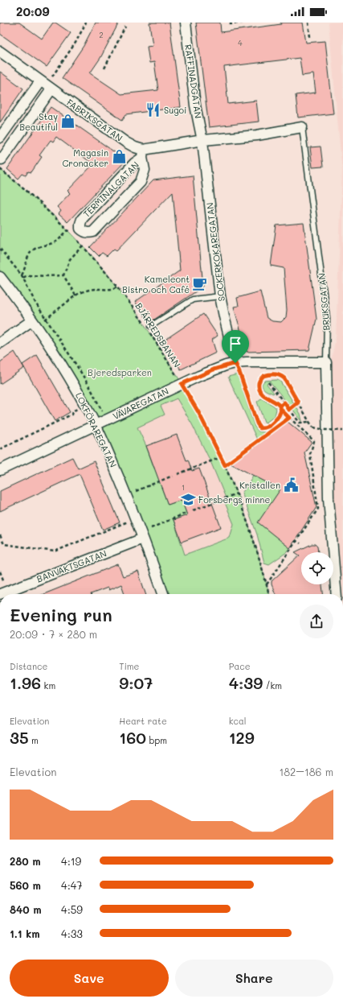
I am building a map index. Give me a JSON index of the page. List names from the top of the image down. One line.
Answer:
{"streets":{"street":["RAFFINADGATAN","FABRIKSGATAN","TERMINALGATAN","SOCKERKOKAREGATAN","BRUKSGATAN","VÄVAREGATAN","LOKFÖRAREGATAN","BANVAKTSGATAN"],"path":["BJÄRREDSBANAN"]},"crossings":[["RAFFINADGATAN","SOCKERKOKAREGATAN"],["RAFFINADGATAN","BRUKSGATAN"],["FABRIKSGATAN","TERMINALGATAN"],["SOCKERKOKAREGATAN","BRUKSGATAN"],["SOCKERKOKAREGATAN","VÄVAREGATAN"],["BRUKSGATAN","VÄVAREGATAN"],["BJÄRREDSBANAN","VÄVAREGATAN"],["VÄVAREGATAN","LOKFÖRAREGATAN"],["LOKFÖRAREGATAN","BANVAKTSGATAN"]],"parks":["Bjeredsparken"],"places":{"restaurant":["Sugoi"],"shop":["Stay Beautiful","Magasin Cronacker"],"cafe":["Kameleont Bistro och Café"],"public building":["Kristallen"],"school or university":["Forsbergs minne"]},"house_numbers":["2","4","1"],"page":{"status":"20:09","heading":["Evening run","20:09 · 7 × 280 m"],"stats":[["Distance","1.96 km"],["Time","9:07"],["Pace","4:39 /km"],["Elevation","35 m"],["Heart rate","160 bpm"],["kcal","129"]],"chart":["Elevation","182–186 m"],"list":[{"name":"280 m","note":"4:19"},{"name":"560 m","note":"4:47"},{"name":"840 m","note":"4:59"},{"name":"1.1 km","note":"4:33"}],"buttons":["Save","Share"]}}
